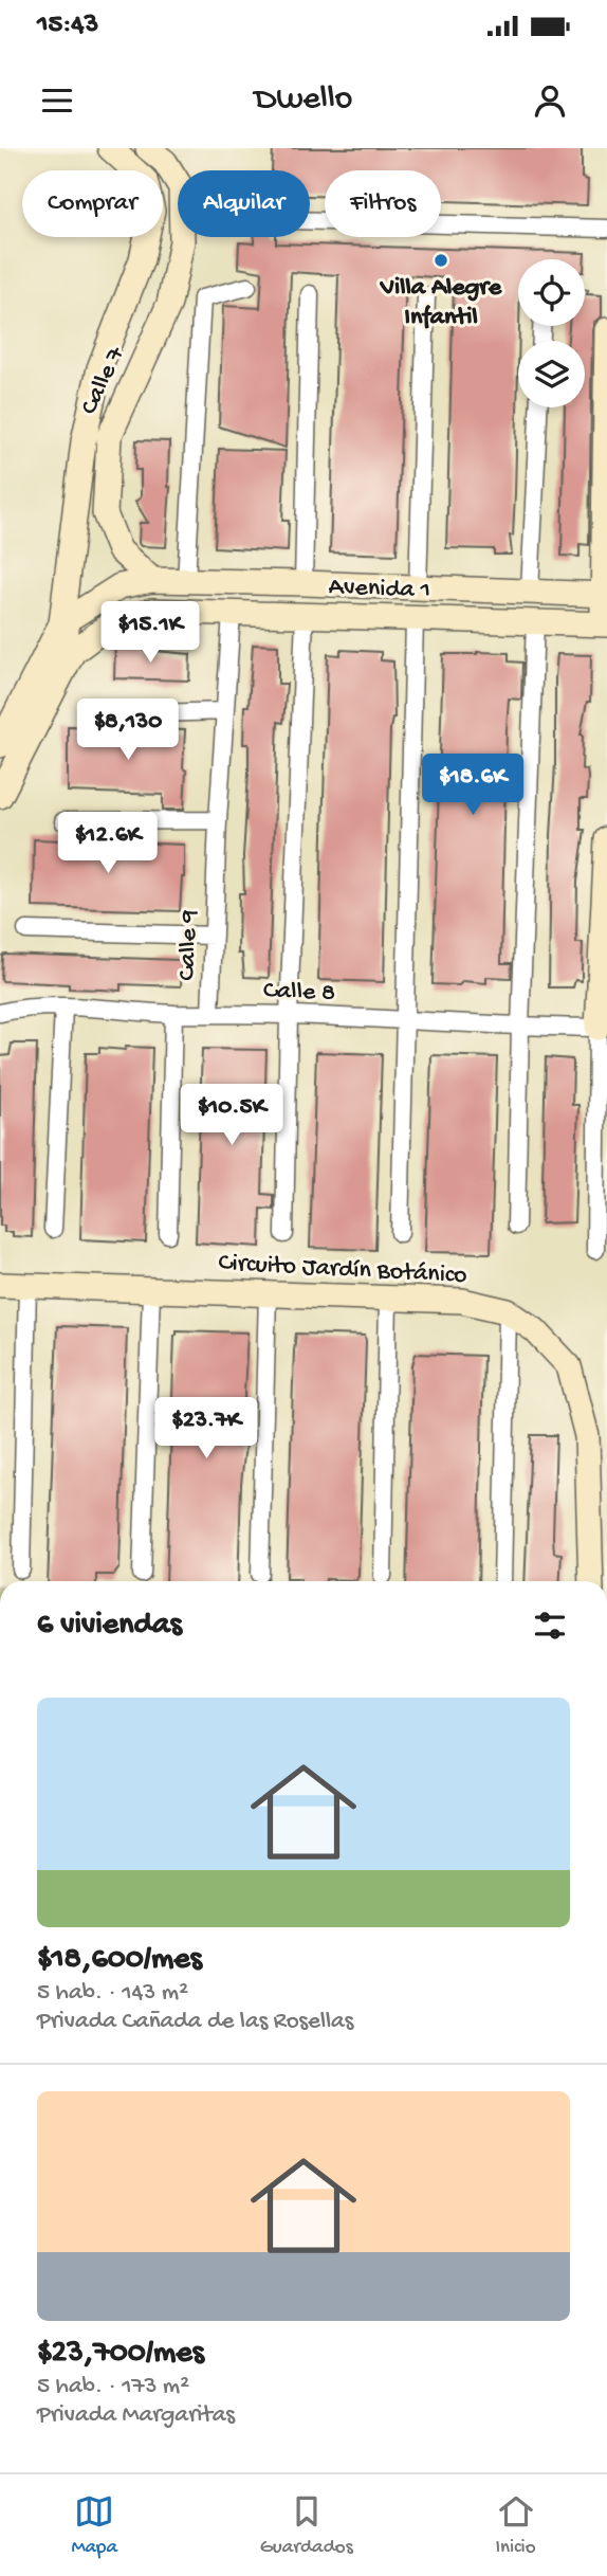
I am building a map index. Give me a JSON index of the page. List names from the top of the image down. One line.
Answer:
{"streets":{"street":["Calle 7","Avenida 1","Calle 9","Calle 8","Circuito Jardín Botánico"]},"crossings":[["Calle 7","Avenida 1"],["Avenida 1","Calle 9"],["Calle 9","Calle 8"]],"places":["Villa Alegre Infantil"],"page":{"status":"15:43","header":"Dwello","chip":["Comprar","Alquilar","Filtros"],"price":["$15.1K","$8,130","$18.6K","$12.6K","$10.5K","$23.7K"],"heading":"6 viviendas","list":[{"name":"$18,600/mes","note":"5 hab. · 143 m² · Privada Cañada de las Rosellas"},{"name":"$23,700/mes","note":"5 hab. · 173 m² · Privada Margaritas"}],"tabs":["Mapa","Guardados","Inicio"]}}
